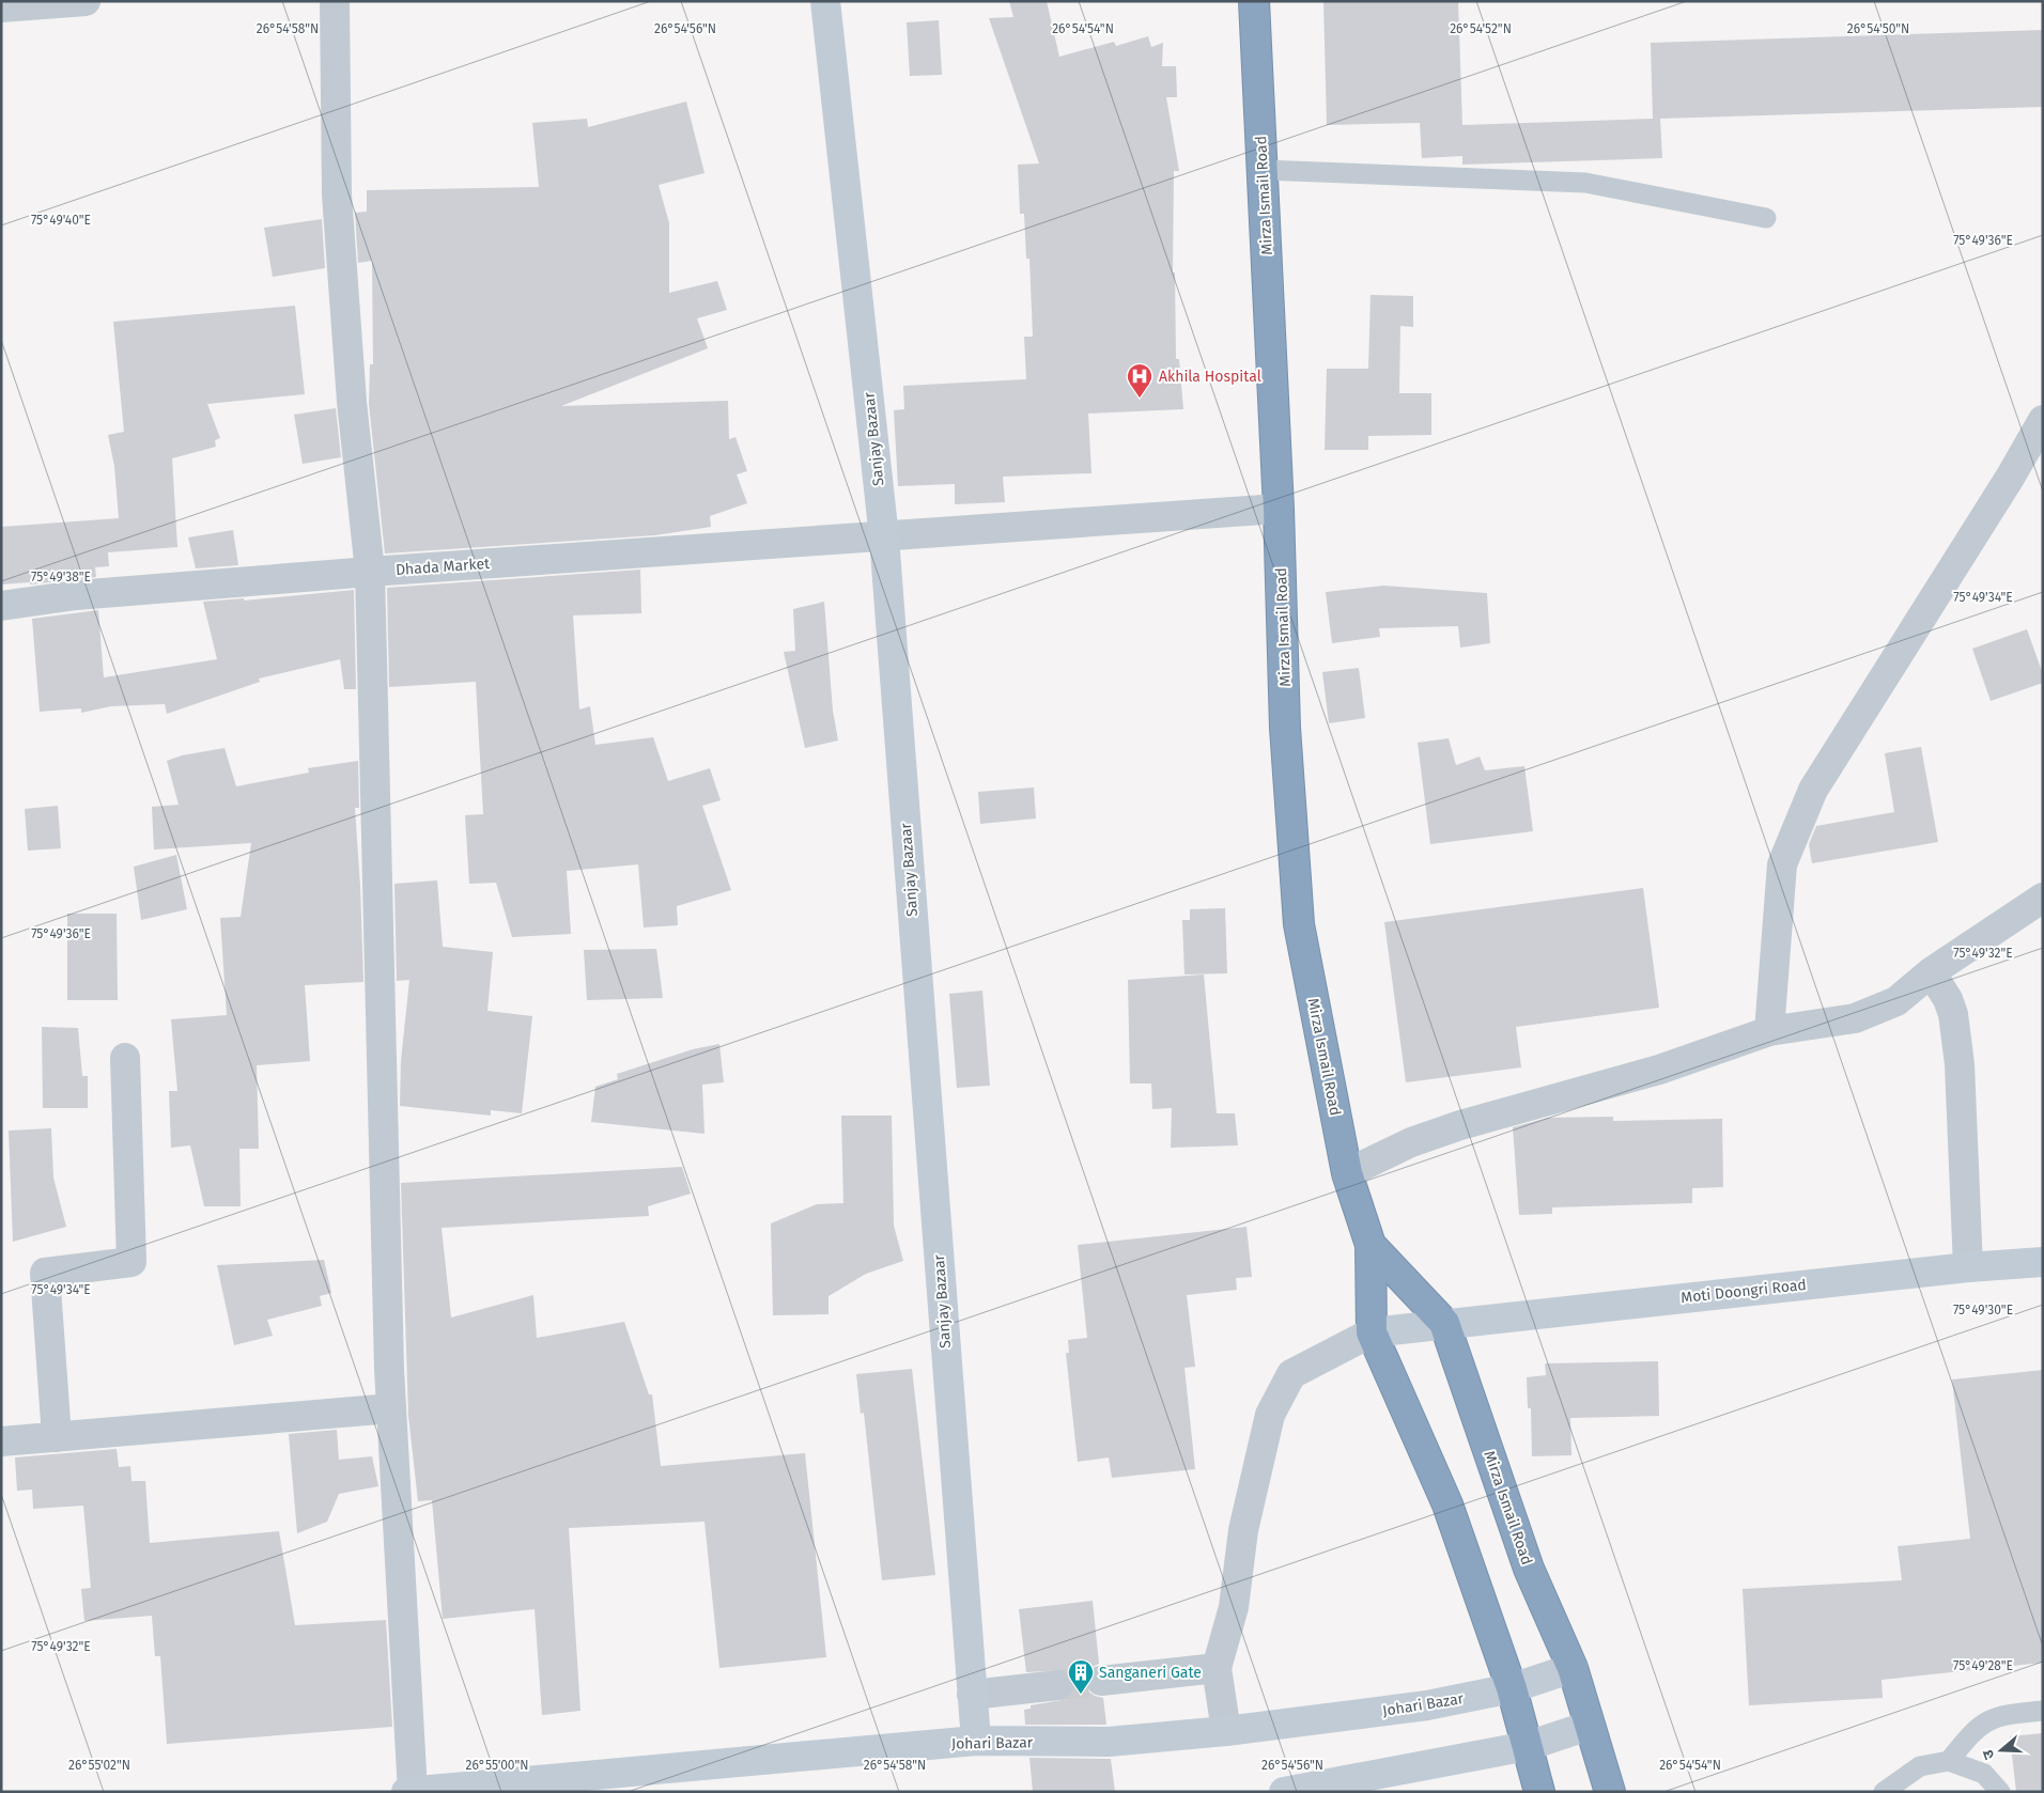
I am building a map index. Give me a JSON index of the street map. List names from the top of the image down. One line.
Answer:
{"streets":{"highway":["Mirza Ismail Road"],"street":["Sanjay Bazaar","Dhada Market","Moti Doongri Road","Johari Bazar"]},"crossings":[["Mirza Ismail Road","Dhada Market"],["Mirza Ismail Road","Moti Doongri Road"],["Mirza Ismail Road","Johari Bazar"],["Sanjay Bazaar","Dhada Market"],["Sanjay Bazaar","Johari Bazar"]],"places":{"hospital":["Akhila Hospital"],"building":["Sanganeri Gate"]},"north":"left","coordinates":["26°54'58\"N","26°54'56\"N","26°54'54\"N","26°54'52\"N","26°54'50\"N","75°49'40\"E","75°49'36\"E","75°49'38\"E","75°49'34\"E","75°49'32\"E","75°49'30\"E","75°49'28\"E","26°55'02\"N","26°55'00\"N"]}
